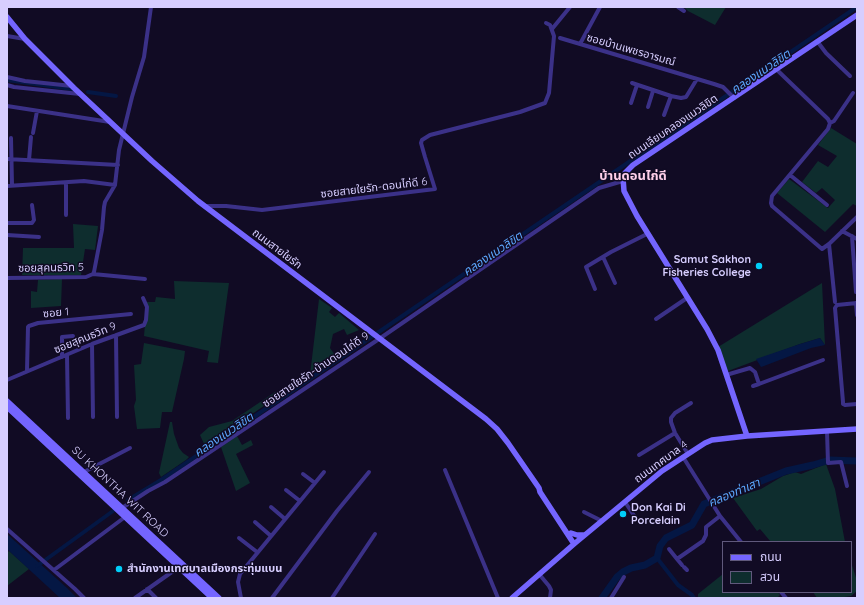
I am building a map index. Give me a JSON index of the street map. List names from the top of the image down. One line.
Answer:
{"streets":{"street":["ซอยบ้านเพชรอารมณ์","ถนนเลียบคลองแนวลิขิต","ซอยสายใยรัก-ดอนไก่ดี 6","ถนนสายใยรัก","ซอยสุคนธวิท 5","ซอย 1","ซอยสุคนธวิท 9","ซอยสายใยรัก-บ้านดอนไก่ดี 9","ถนนเทศบาล 4","SU KHONTHA WIT ROAD"]},"crossings":[["ซอยบ้านเพชรอารมณ์","ถนนเลียบคลองแนวลิขิต"],["ถนนเลียบคลองแนวลิขิต","ซอยสายใยรัก-บ้านดอนไก่ดี 9"],["ซอยสายใยรัก-ดอนไก่ดี 6","ถนนสายใยรัก"],["ถนนสายใยรัก","ซอยสุคนธวิท 5"],["ถนนสายใยรัก","ซอยสายใยรัก-บ้านดอนไก่ดี 9"],["ถนนสายใยรัก","ถนนเทศบาล 4"],["ซอย 1","ซอยสุคนธวิท 9"],["ซอยสายใยรัก-บ้านดอนไก่ดี 9","SU KHONTHA WIT ROAD"]],"districts":["บ้านดอนไก่ดี"],"water":["คลองแนวลิขิต","คลองท่าเสา"],"places":["Samut Sakhon Fisheries College","Don Kai Di Porcelain","สำนักงานเทศบาลเมืองกระทุ่มแบน"],"legend":["ถนน","สวน"]}
